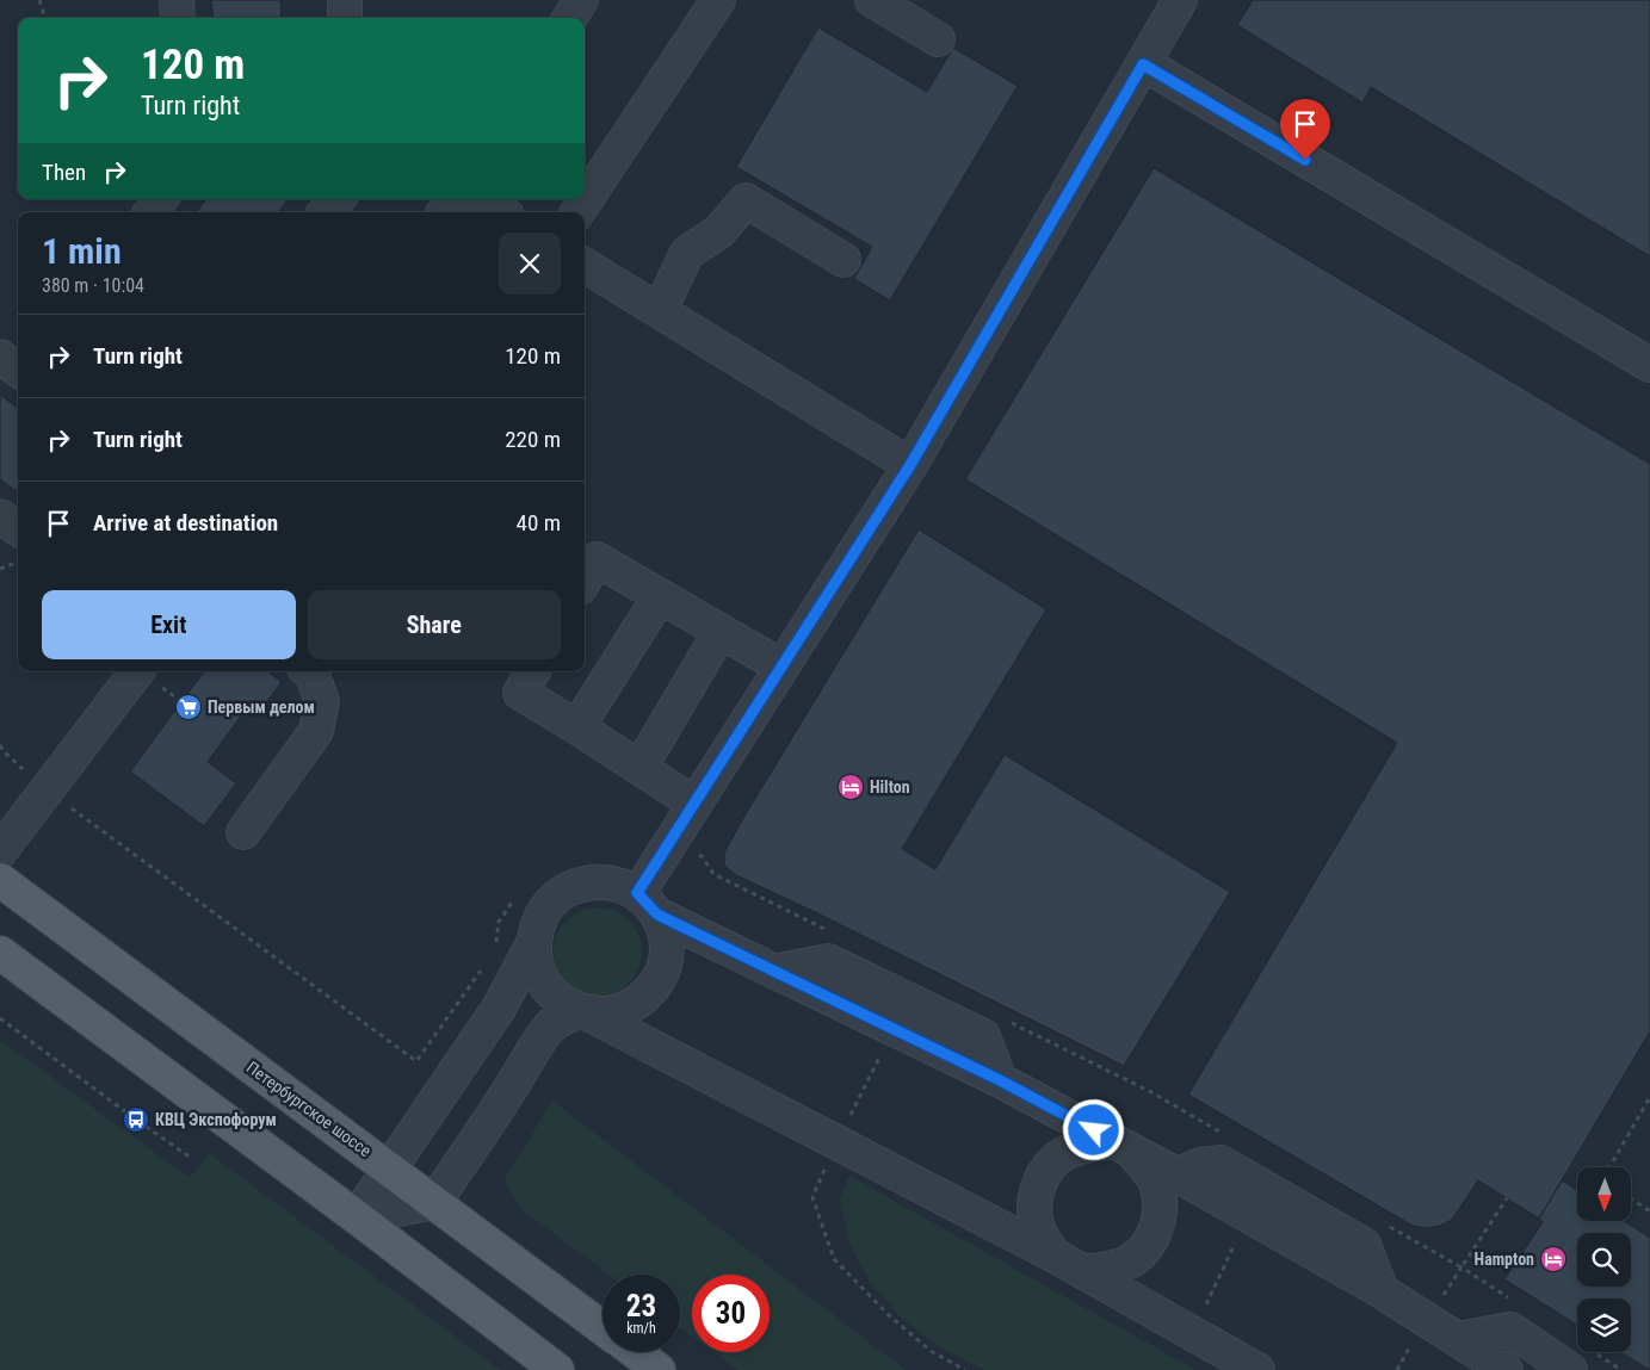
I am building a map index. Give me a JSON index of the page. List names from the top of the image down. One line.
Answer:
{"streets":{"main road":["Петербургское шоссе"]},"places":{"supermarket":["Первым делом"],"hotel":["Hilton","Hampton"],"bus stop":["КВЦ Экспофорум"]},"north":"bottom","page":{"turn":["120 m","Turn right"],"then":"Then","heading":["1 min","380 m · 10:04"],"list":[{"name":"Turn right","value":"120 m"},{"name":"Turn right","value":"220 m"},{"name":"Arrive at destination","value":"40 m"}],"buttons":["Exit","Share"],"speed":"23 km/h","limit":"30"}}
